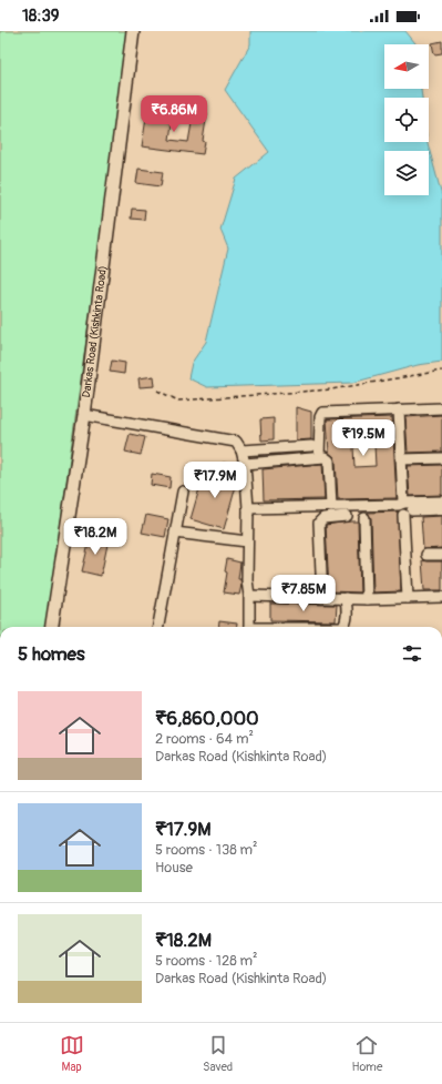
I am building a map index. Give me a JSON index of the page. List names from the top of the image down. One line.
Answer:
{"streets":{"main road":["Darkas Road (Kishkinta Road)"]},"north":"left","page":{"status":"18:39","price":["₹6.86M","₹19.5M","₹17.9M","₹18.2M","₹7.85M"],"heading":"5 homes","list":[{"name":"₹6,860,000","note":"2 rooms · 64 m² · Darkas Road (Kishkinta Road)"},{"name":"₹17.9M","note":"5 rooms · 138 m² · House"},{"name":"₹18.2M","note":"5 rooms · 128 m² · Darkas Road (Kishkinta Road)"}],"tabs":["Map","Saved","Home"]}}
